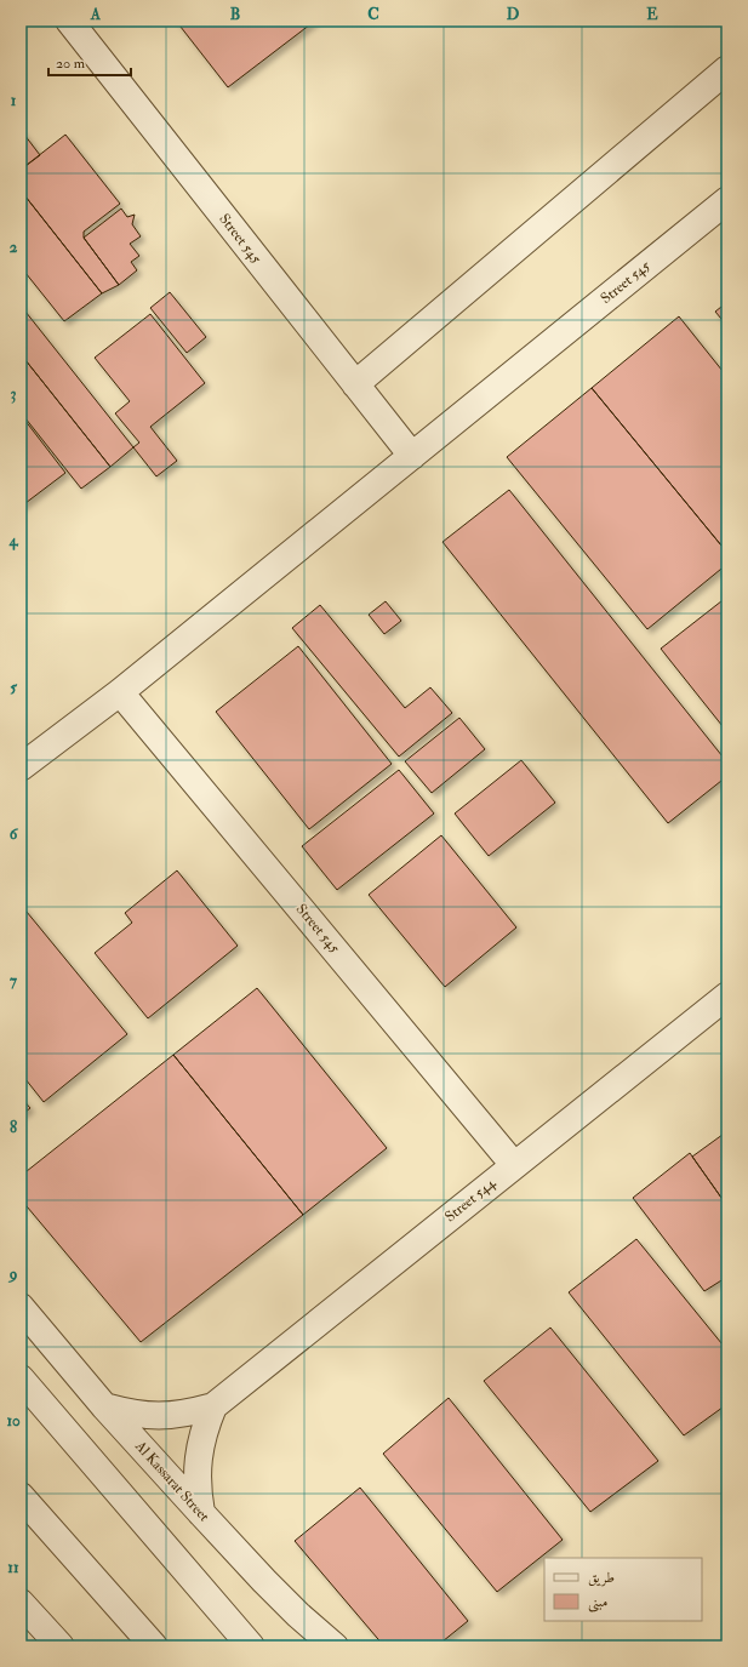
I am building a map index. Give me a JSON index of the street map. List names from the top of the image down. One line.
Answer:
{"streets":{"street":["Street 545","Street 544","Al Kassarat Street"]},"crossings":[["Street 545","Street 544"],["Street 544","Al Kassarat Street"]],"legend":["طريق","مبنى"],"scale_bar":"20 m","grid":{"columns":["A","B","C","D","E"],"rows":["1","2","3","4","5","6","7","8","9","10","11"]}}
